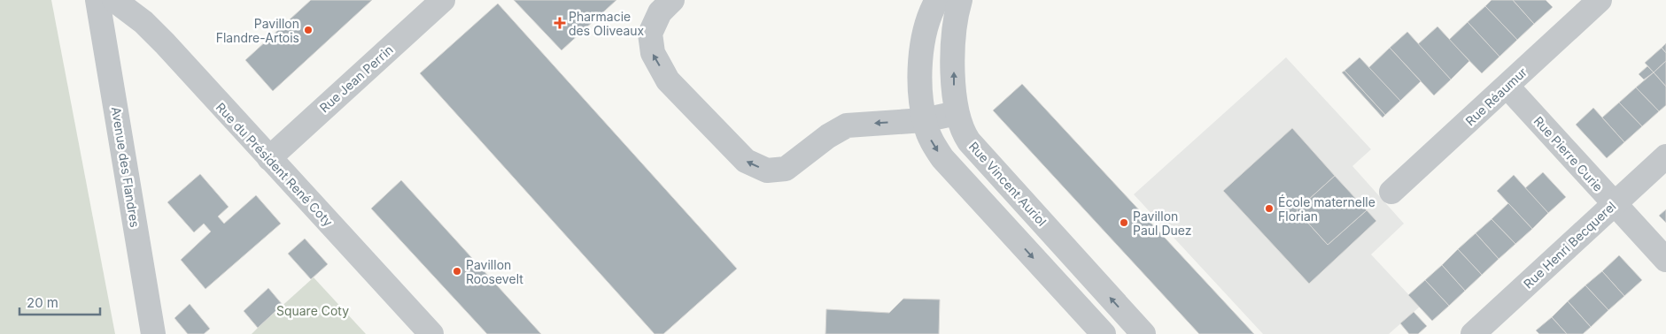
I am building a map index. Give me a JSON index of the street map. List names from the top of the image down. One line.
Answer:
{"streets":{"street":["Rue Jean Perrin","Rue Réaumur","Rue Pierre Curie","Rue du Président René Coty","Avenue des Flandres","Rue Vincent Auriol","Rue Henri Becquerel"]},"crossings":[["Rue Jean Perrin","Rue du Président René Coty"],["Rue Réaumur","Rue Pierre Curie"],["Rue Pierre Curie","Rue Henri Becquerel"]],"parks":["Square Coty"],"places":{"health":["Pharmacie des Oliveaux"],"other":["Pavillon Flandre-Artois","École maternelle Florian","Pavillon Paul Duez","Pavillon Roosevelt"]},"scale_bar":"20 m"}
